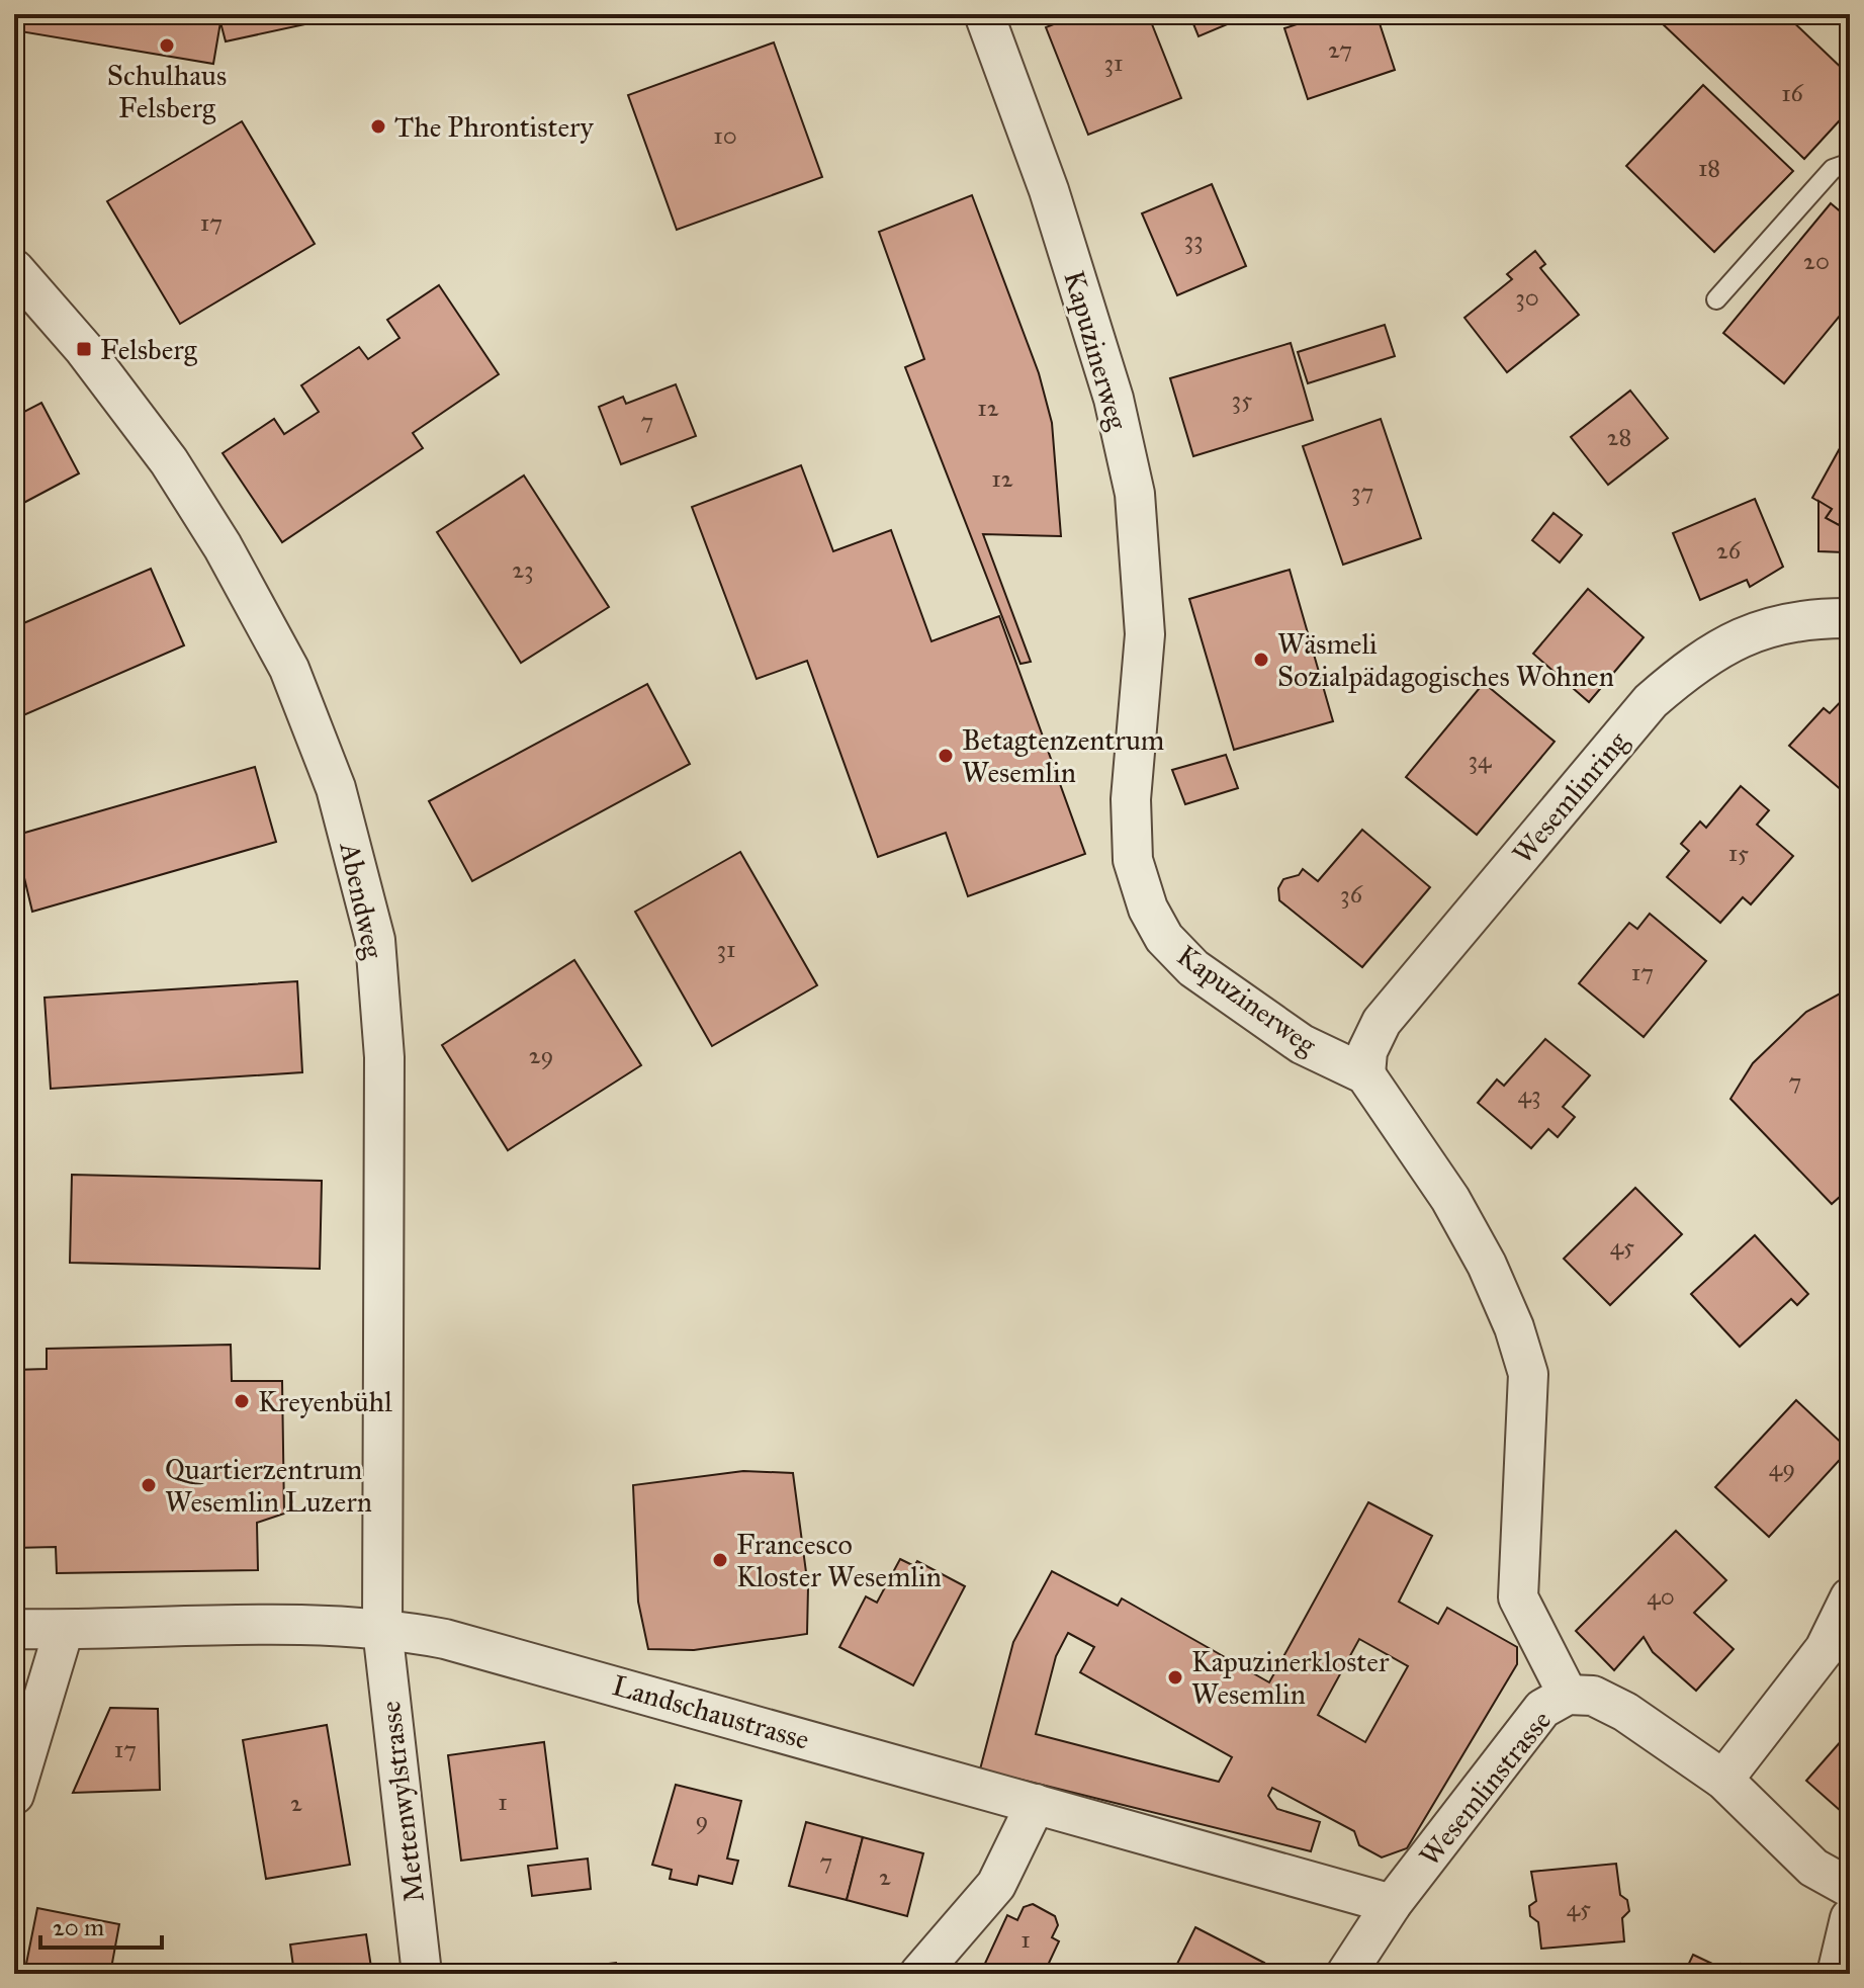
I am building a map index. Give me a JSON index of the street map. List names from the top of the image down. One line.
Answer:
{"streets":{"street":["Kapuzinerweg","Wesemlinring","Abendweg","Landschaustrasse","Wesemlinstrasse","Mettenwylstrasse"]},"crossings":[["Kapuzinerweg","Wesemlinring"],["Abendweg","Landschaustrasse"],["Abendweg","Mettenwylstrasse"],["Landschaustrasse","Wesemlinstrasse"],["Landschaustrasse","Mettenwylstrasse"]],"places":{"other":["Schulhaus Felsberg","The Phrontistery","Wäsmeli Sozialpädagogisches Wohnen","Betagtenzentrum Wesemlin","Kreyenbühl","Quartierzentrum Wesemlin Luzern","Francesco Kloster Wesemlin","Kapuzinerkloster Wesemlin"],"transit":["Felsberg"]},"house_numbers":["27","31","16","10","18","17","33","20","30","35","12","7","28","12","37","26","23","34","15","36","31","17","29","7","43","45","49","40","17","1","2","9","7","2","45","1"],"scale_bar":"20 m"}
